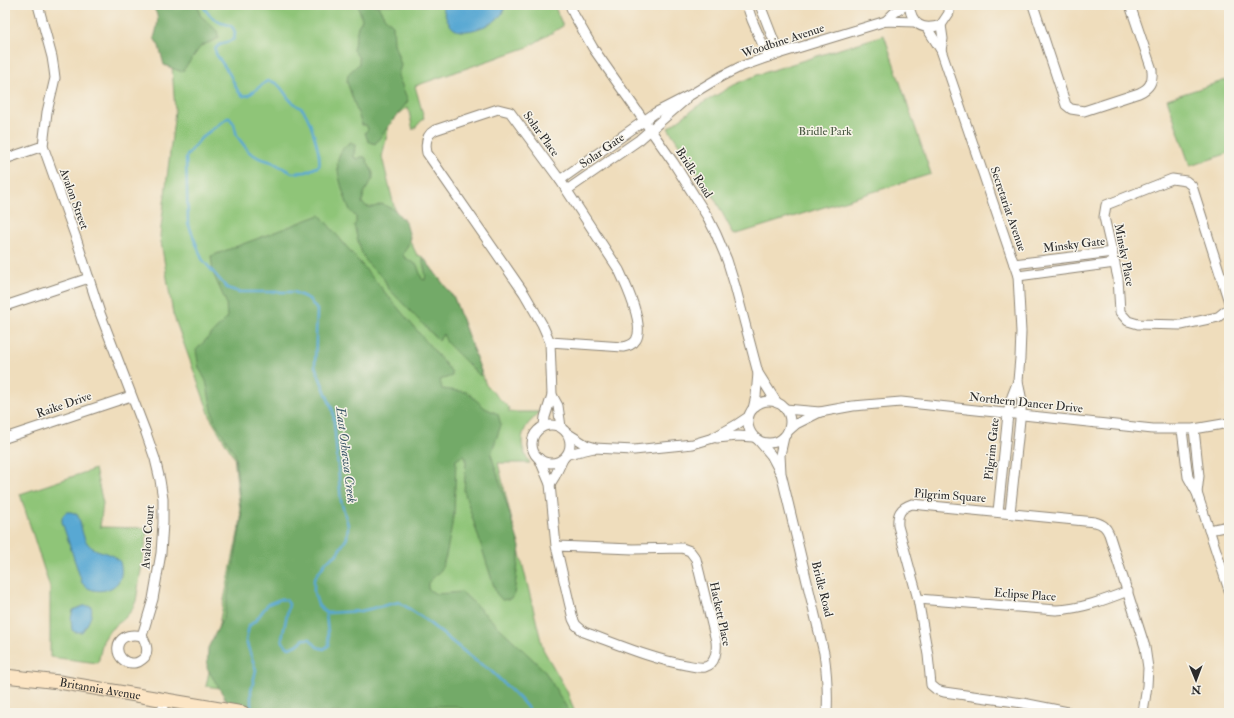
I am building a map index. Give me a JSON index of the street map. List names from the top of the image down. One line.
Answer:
{"streets":{"street":["Woodbine Avenue","Solar Place","Solar Gate","Bridle Road","Avalon Street","Secretariat Avenue","Minsky Gate","Minsky Place","Northern Dancer Drive","Raike Drive","Pilgrim Gate","Pilgrim Square","Avalon Court","Eclipse Place","Hackett Place","Britannia Avenue"]},"crossings":[["Woodbine Avenue","Solar Gate"],["Woodbine Avenue","Bridle Road"],["Solar Place","Solar Gate"],["Solar Place","Hackett Place"],["Solar Gate","Bridle Road"],["Bridle Road","Northern Dancer Drive"],["Avalon Street","Raike Drive"],["Avalon Street","Avalon Court"],["Secretariat Avenue","Minsky Gate"],["Secretariat Avenue","Northern Dancer Drive"],["Secretariat Avenue","Pilgrim Gate"],["Minsky Gate","Minsky Place"],["Northern Dancer Drive","Pilgrim Gate"],["Raike Drive","Avalon Court"],["Pilgrim Gate","Pilgrim Square"],["Pilgrim Square","Eclipse Place"]],"water":["East Oshawa Creek"],"parks":["Bridle Park"],"north":"bottom"}
